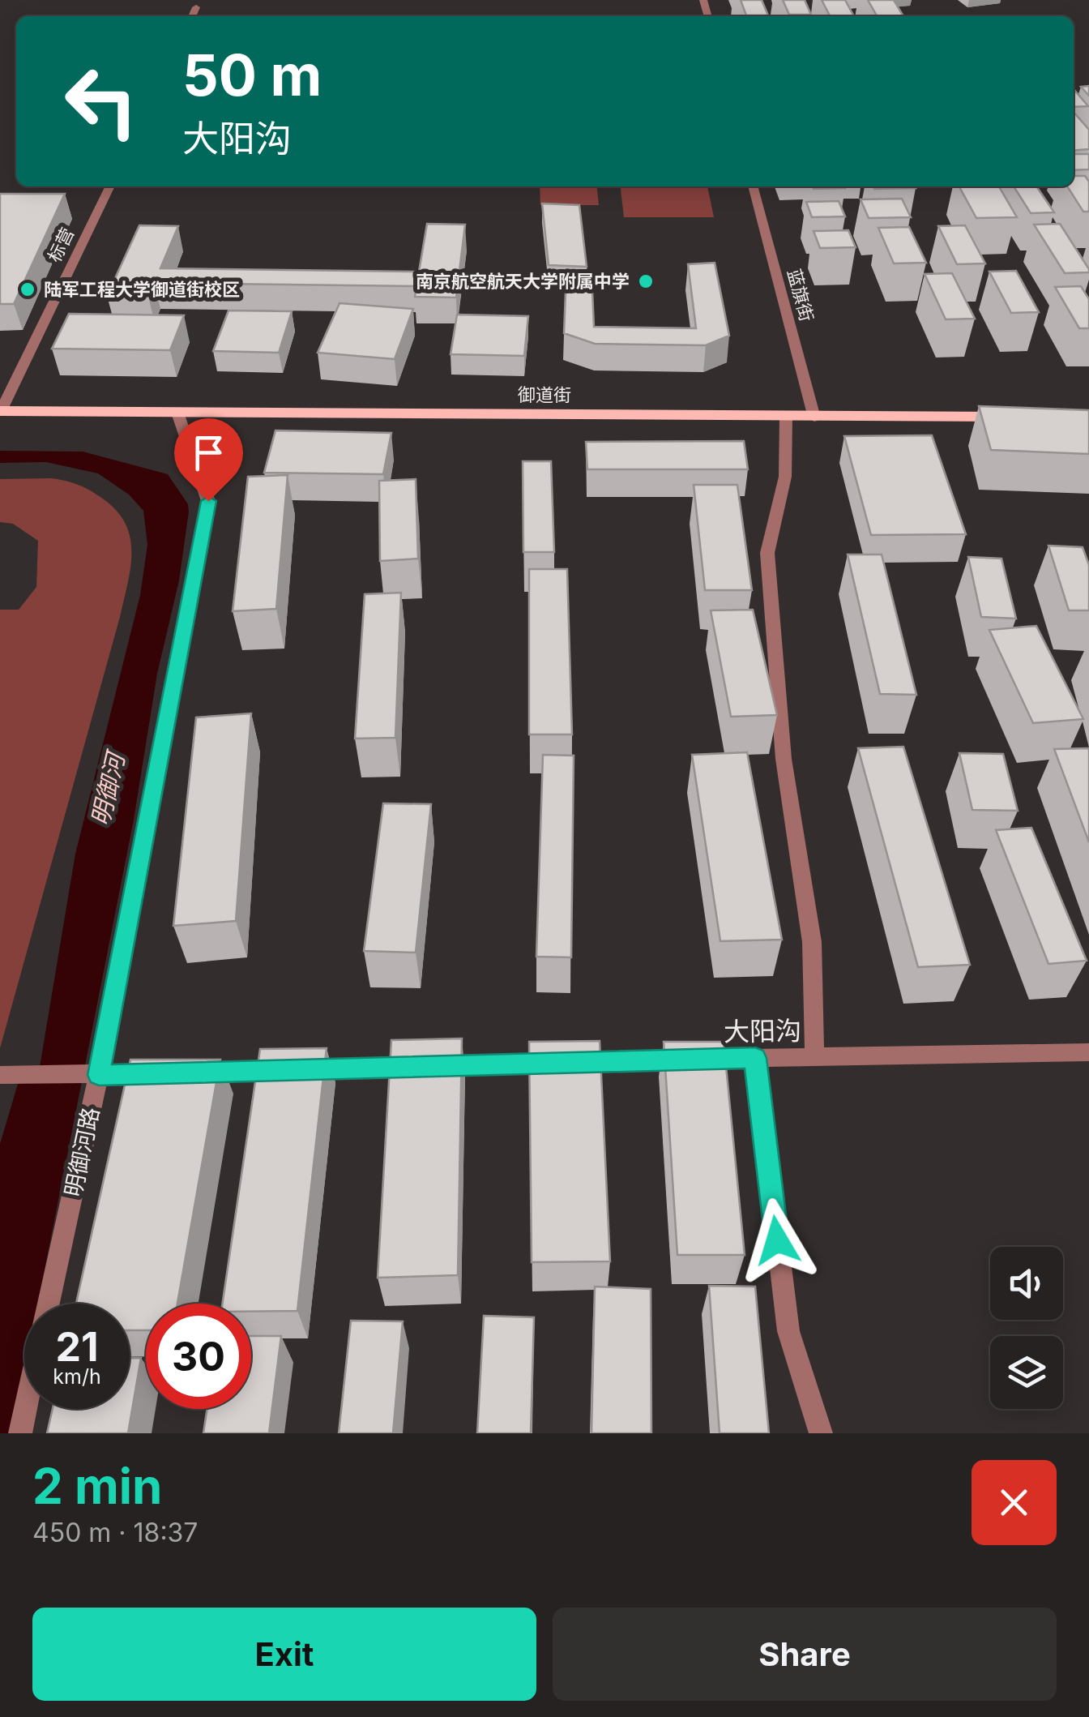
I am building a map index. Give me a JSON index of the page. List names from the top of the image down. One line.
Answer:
{"streets":{"main road":["御道街"],"street":["标营","蓝旗街","大阳沟","明御河路"]},"crossings":[["标营","御道街"],["蓝旗街","御道街"],["御道街","明御河路"],["大阳沟","明御河路"]],"water":["明御河"],"places":["南京航空航天大学附属中学","陆军工程大学御道街校区"],"page":{"turn":["50 m","大阳沟"],"speed":"21 km/h","limit":"30","heading":["2 min","450 m · 18:37"],"buttons":["Exit","Share"]}}
